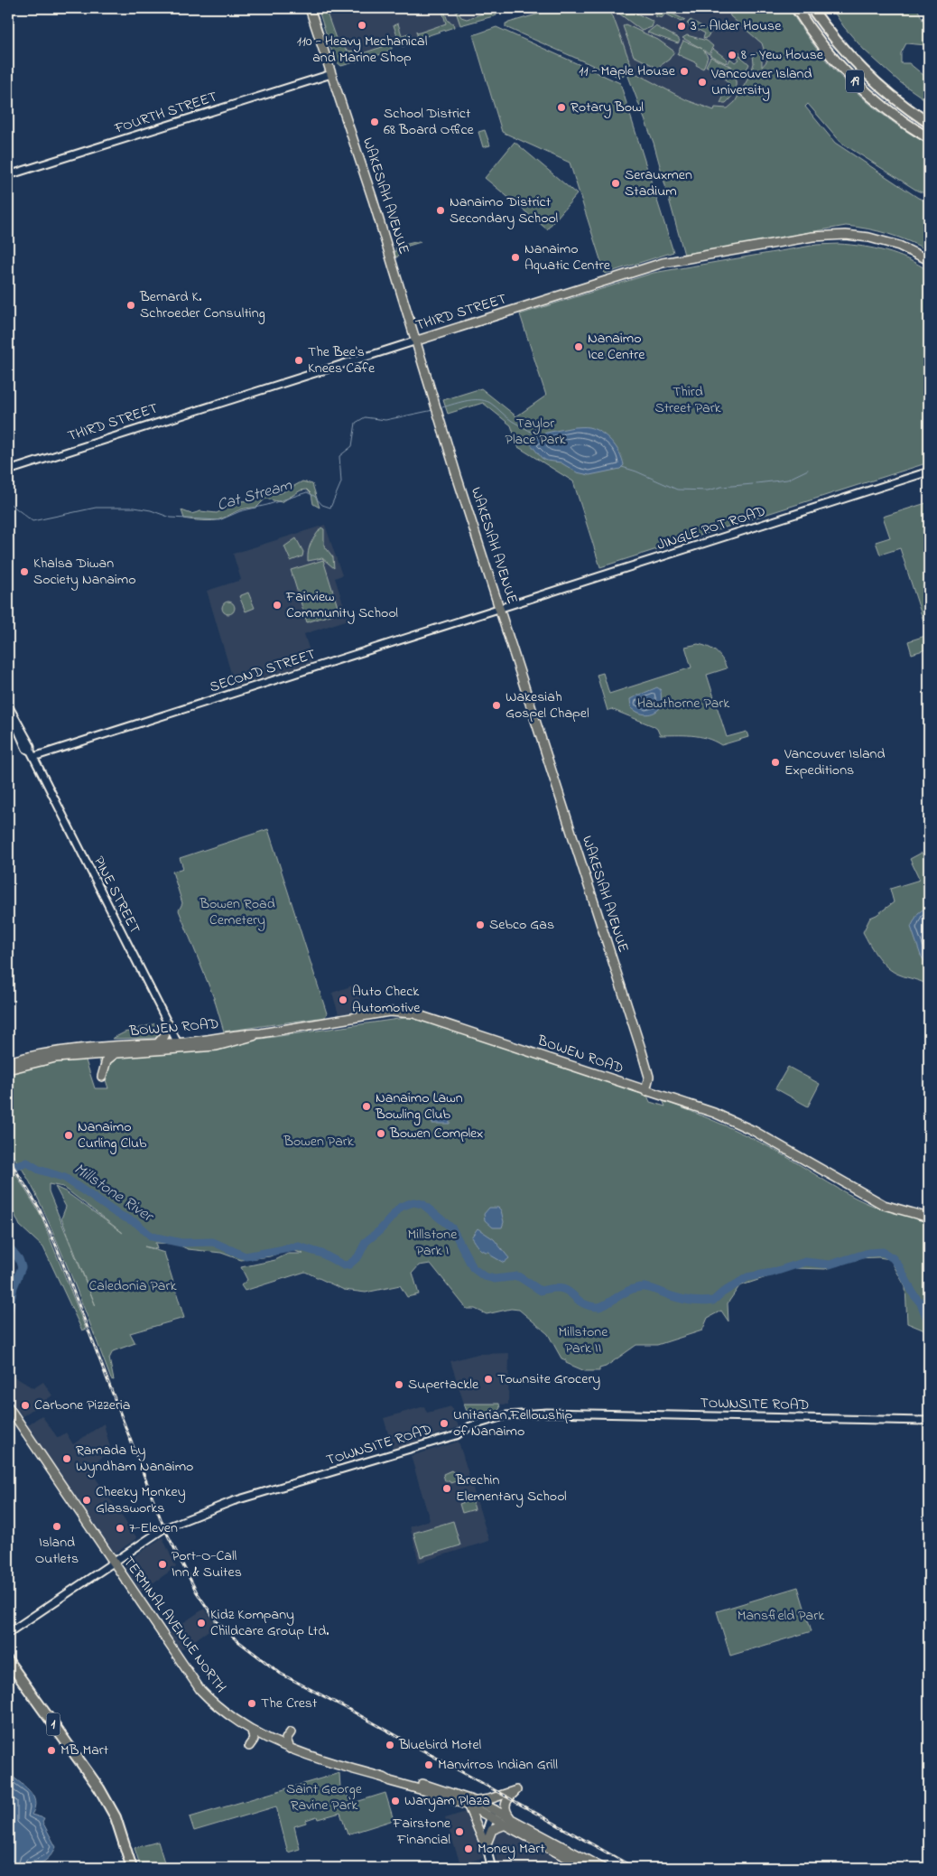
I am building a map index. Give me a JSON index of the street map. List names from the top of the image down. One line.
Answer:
{"streets":{"highway":["19","1"],"main road":["WAKESIAH AVENUE","THIRD STREET","BOWEN ROAD","TERMINAL AVENUE NORTH"],"street":["FOURTH STREET","JINGLE POT ROAD","SECOND STREET","PINE STREET","TOWNSITE ROAD"]},"crossings":[["FOURTH STREET","WAKESIAH AVENUE"],["WAKESIAH AVENUE","THIRD STREET"],["WAKESIAH AVENUE","JINGLE POT ROAD"],["WAKESIAH AVENUE","SECOND STREET"],["WAKESIAH AVENUE","BOWEN ROAD"],["JINGLE POT ROAD","SECOND STREET"],["SECOND STREET","PINE STREET"],["PINE STREET","BOWEN ROAD"],["TOWNSITE ROAD","TERMINAL AVENUE NORTH"]],"water":["Cat Stream","Millstone River"],"parks":["Third Street Park","Taylor Place Park","Hawthorne Park","Bowen Road Cemetery","Bowen Park","Millstone Park I","Caledonia Park","Millstone Park II","Mansfield Park","Saint George Ravine Park"],"places":["110 - Heavy Mechanical and Marine Shop","3 - Alder House","8 - Yew House","11 - Maple House","Vancouver Island University","Rotary Bowl","School District 68 Board Office","Serauxmen Stadium","Nanaimo District Secondary School","Nanaimo Aquatic Centre","Bernard K. Schroeder Consulting","Nanaimo Ice Centre","The Bee's Knees Cafe","Khalsa Diwan Society Nanaimo","Fairview Community School","Wakesiah Gospel Chapel","Vancouver Island Expeditions","Sebco Gas","Auto Check Automotive","Nanaimo Lawn Bowling Club","Bowen Complex","Nanaimo Curling Club","Townsite Grocery","Supertackle","Carbone Pizzeria","Unitarian Fellowship of Nanaimo","Ramada by Wyndham Nanaimo","Brechin Elementary School","Cheeky Monkey Glassworks","Island Outlets","7-Eleven","Port-O-Call Inn & Suites","Kidz Kompany Childcare Group Ltd.","The Crest","Bluebird Motel","MB Mart","Manvirros Indian Grill","Waryam Plaza","Fairstone Financial","Money Mart"]}
